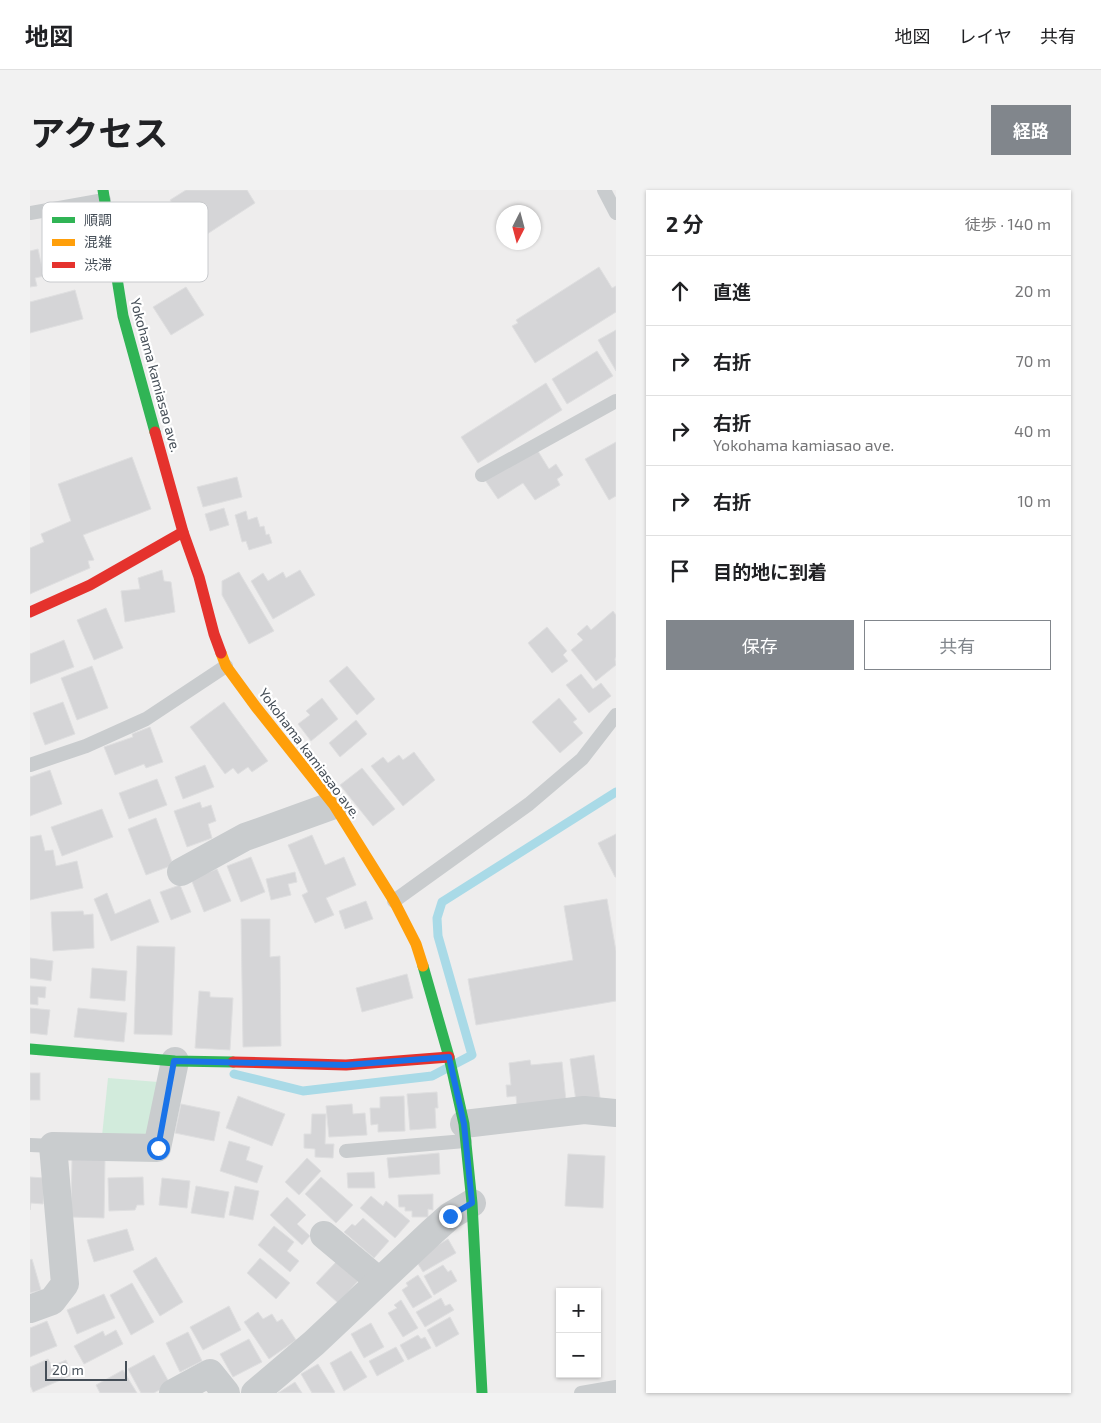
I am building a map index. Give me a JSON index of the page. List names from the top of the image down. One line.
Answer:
{"streets":{"main road":["Yokohama kamiasao ave."]},"legend":["順調","混雑","渋滞"],"scale_bar":"20 m","north":"bottom","page":{"header":"地図","nav":["地図","レイヤ","共有"],"title":"アクセス","buttons":["経路",["保存","共有"]],"heading":["2 分","徒歩 · 140 m"],"list":[["直進","20 m"],["右折","70 m"],["右折","Yokohama kamiasao ave.","40 m"],["右折","10 m"],"目的地に到着"],"map_buttons":["+","−"],"scale":"20 m"}}
